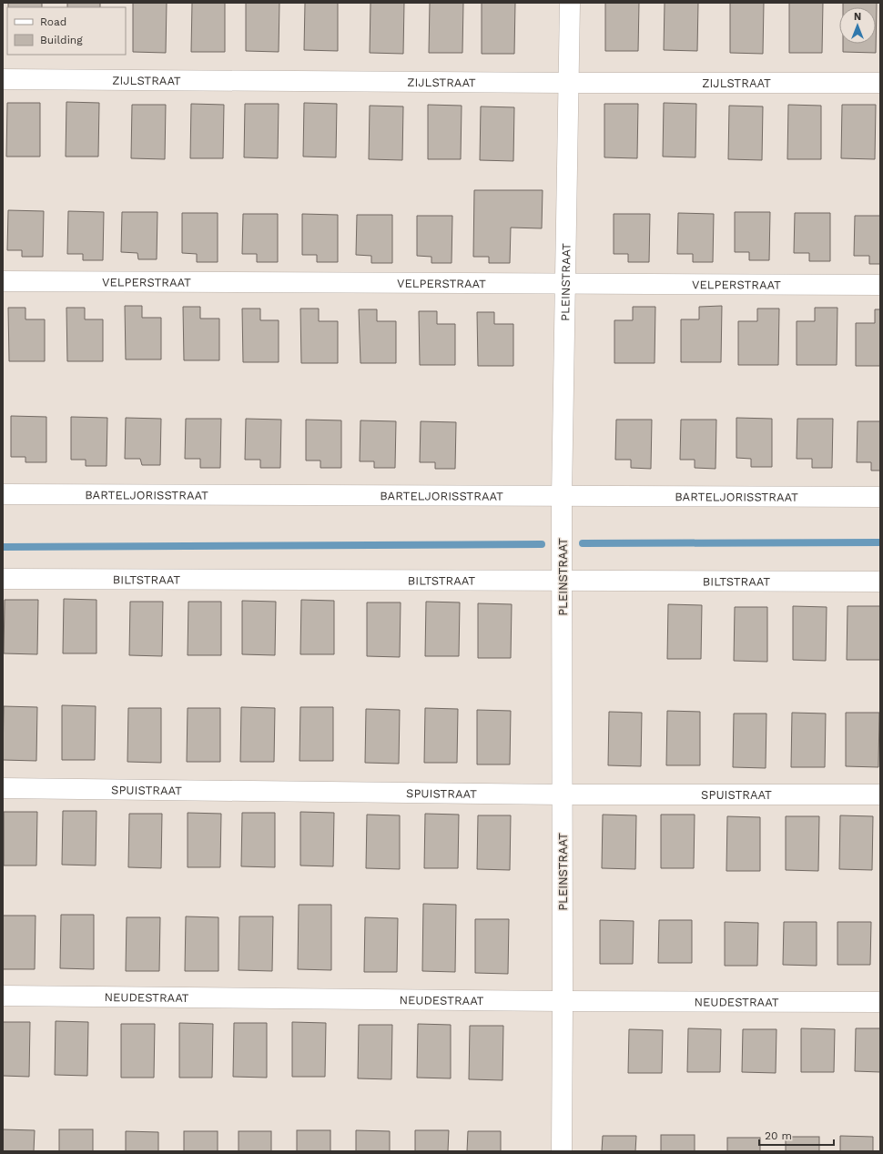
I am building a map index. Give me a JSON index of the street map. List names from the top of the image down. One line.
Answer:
{"streets":{"street":["ZIJLSTRAAT","VELPERSTRAAT","PLEINSTRAAT","BARTELJORISSTRAAT","BILTSTRAAT","SPUISTRAAT","NEUDESTRAAT"]},"crossings":[["ZIJLSTRAAT","PLEINSTRAAT"],["VELPERSTRAAT","PLEINSTRAAT"],["PLEINSTRAAT","BARTELJORISSTRAAT"],["PLEINSTRAAT","BILTSTRAAT"],["PLEINSTRAAT","SPUISTRAAT"],["PLEINSTRAAT","NEUDESTRAAT"]],"legend":["Road","Building"],"scale_bar":"20 m","north":"top"}
